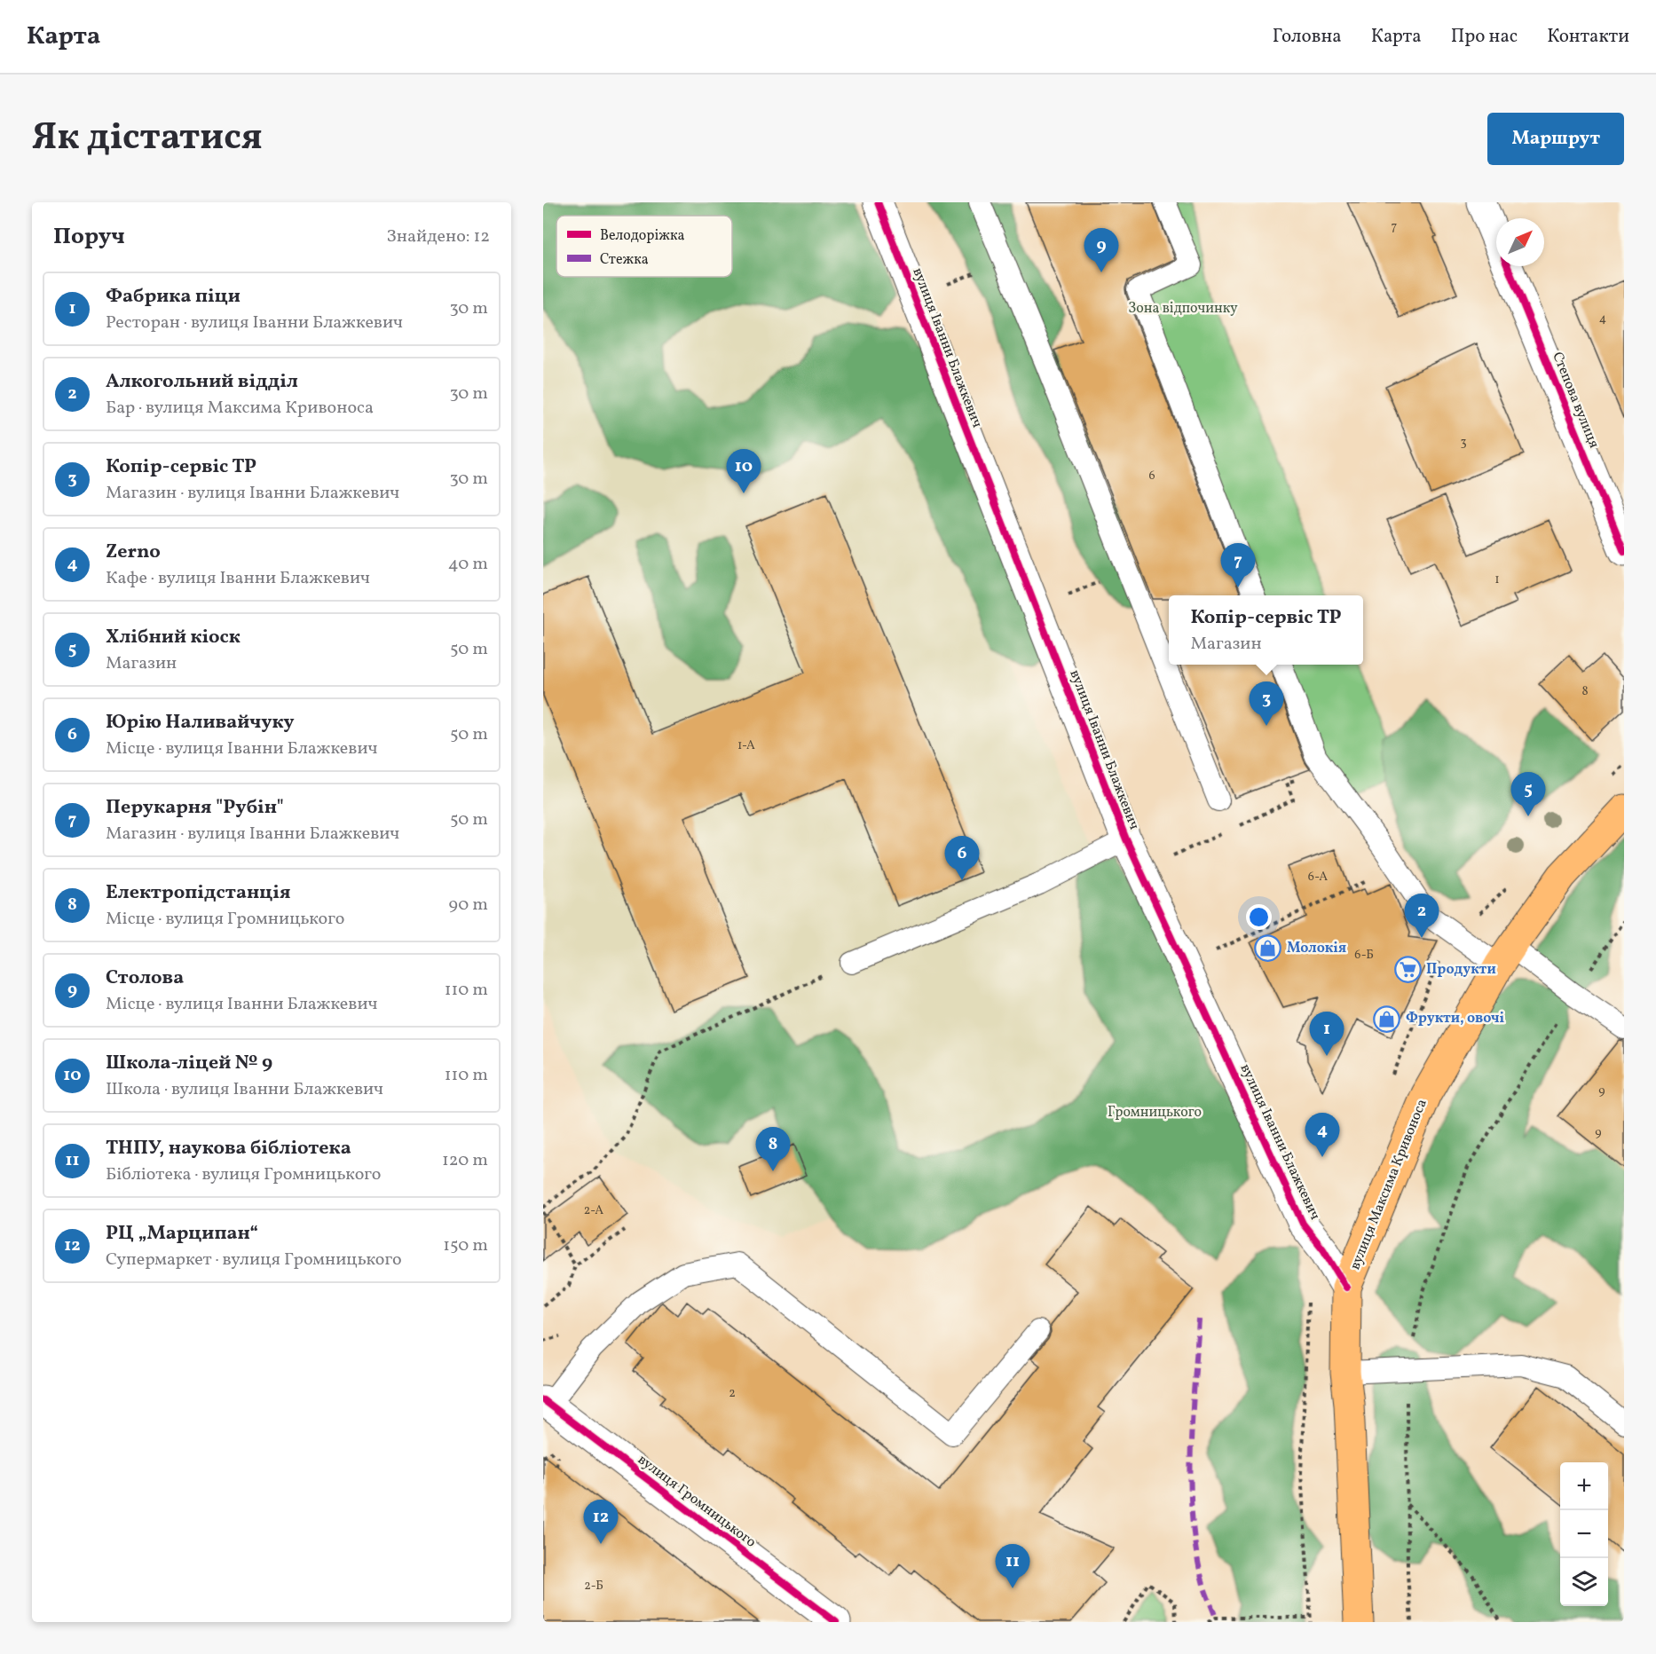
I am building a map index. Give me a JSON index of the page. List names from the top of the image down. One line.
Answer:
{"streets":{"main road":["вулиця Максима Кривоноса"],"street":["вулиця Іванни Блажкевич","Степова вулиця","вулиця Громницького"]},"crossings":[["вулиця Іванни Блажкевич","вулиця Максима Кривоноса"]],"parks":["Зона відпочинку","Громницького"],"places":{"shop":["Молокія","Фрукти, овочі"],"supermarket":["Продукти"]},"house_numbers":["7","4","3","6","1","8","1-А","6-А","6-Б","9","9","2-А","2","2-Б"],"legend":["Велодоріжка","Стежка"],"north":"top right","page":{"header":"Карта","nav":["Головна","Карта","Про нас","Контакти"],"title":"Як дістатися","buttons":"Маршрут","heading":["Поруч","Знайдено: 12"],"pins":["9","10","7","3","5","6","2","1","4","8","12","11"],"list":[{"mark":"1","name":"Фабрика піци","note":"Ресторан · вулиця Іванни Блажкевич","value":"30 m"},{"mark":"2","name":"Алкогольний відділ","note":"Бар · вулиця Максима Кривоноса","value":"30 m"},{"mark":"3","name":"Копір-сервіс ТР","note":"Магазин · вулиця Іванни Блажкевич","value":"30 m"},{"mark":"4","name":"Zerno","note":"Кафе · вулиця Іванни Блажкевич","value":"40 m"},{"mark":"5","name":"Хлібний кіоск","note":"Магазин","value":"50 m"},{"mark":"6","name":"Юрію Наливайчуку","note":"Місце · вулиця Іванни Блажкевич","value":"50 m"},{"mark":"7","name":"Перукарня \"Рубін\"","note":"Магазин · вулиця Іванни Блажкевич","value":"50 m"},{"mark":"8","name":"Електропідстанція","note":"Місце · вулиця Громницького","value":"90 m"},{"mark":"9","name":"Столова","note":"Місце · вулиця Іванни Блажкевич","value":"110 m"},{"mark":"10","name":"Школа-ліцей № 9","note":"Школа · вулиця Іванни Блажкевич","value":"110 m"},{"mark":"11","name":"ТНПУ, наукова бібліотека","note":"Бібліотека · вулиця Громницького","value":"120 m"},{"mark":"12","name":"РЦ „Марципан“","note":"Супермаркет · вулиця Громницького","value":"150 m"}],"popup":["Копір-сервіс ТР","Магазин"],"map_buttons":["+","−"]}}
